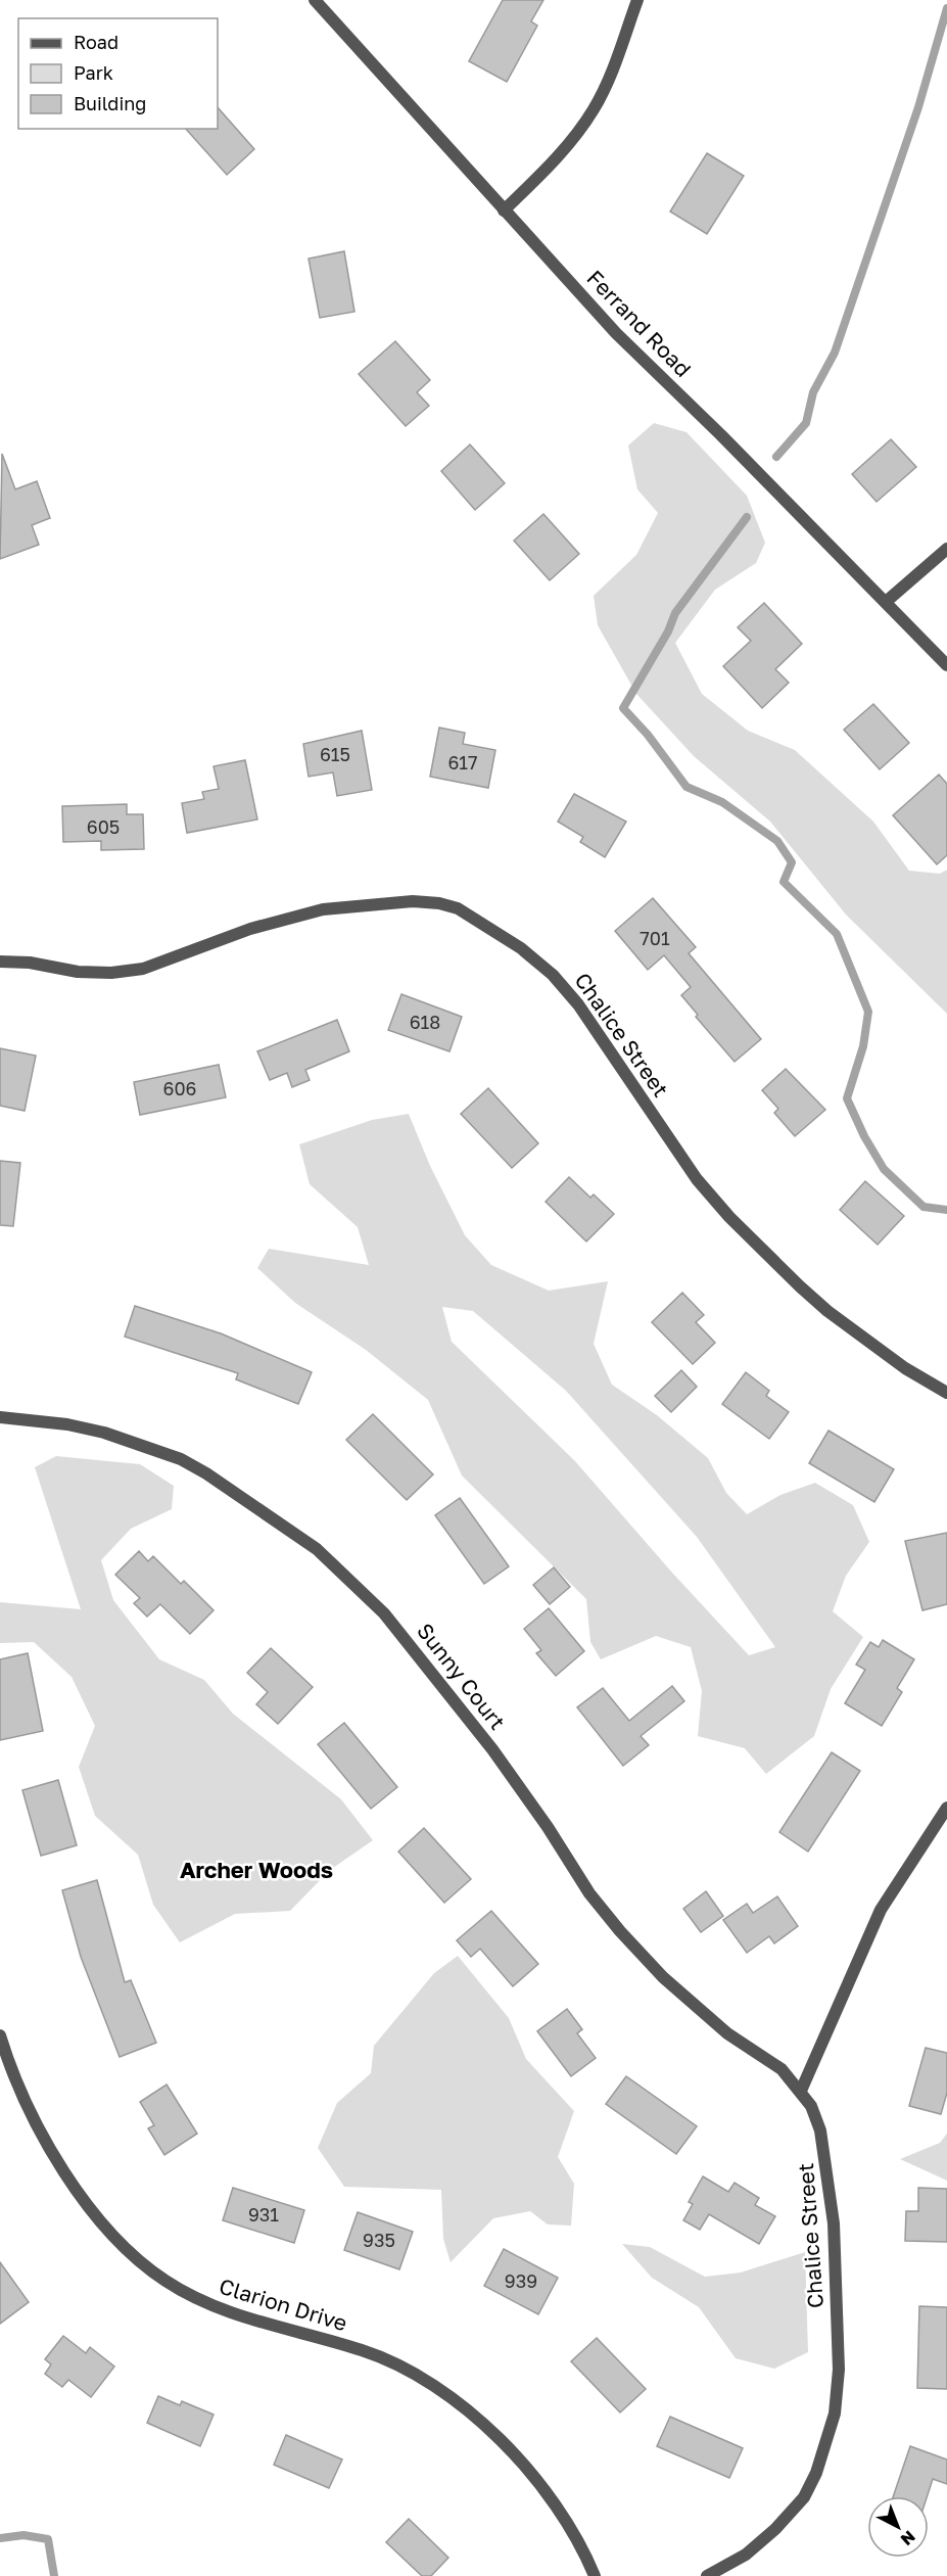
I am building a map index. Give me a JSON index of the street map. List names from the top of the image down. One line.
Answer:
{"streets":{"street":["Ferrand Road","Chalice Street","Sunny Court","Clarion Drive"]},"crossings":[["Chalice Street","Sunny Court"]],"districts":["Archer Woods"],"house_numbers":["615","617","605","701","618","606","931","935","939"],"legend":["Road","Park","Building"],"north":"bottom right"}
